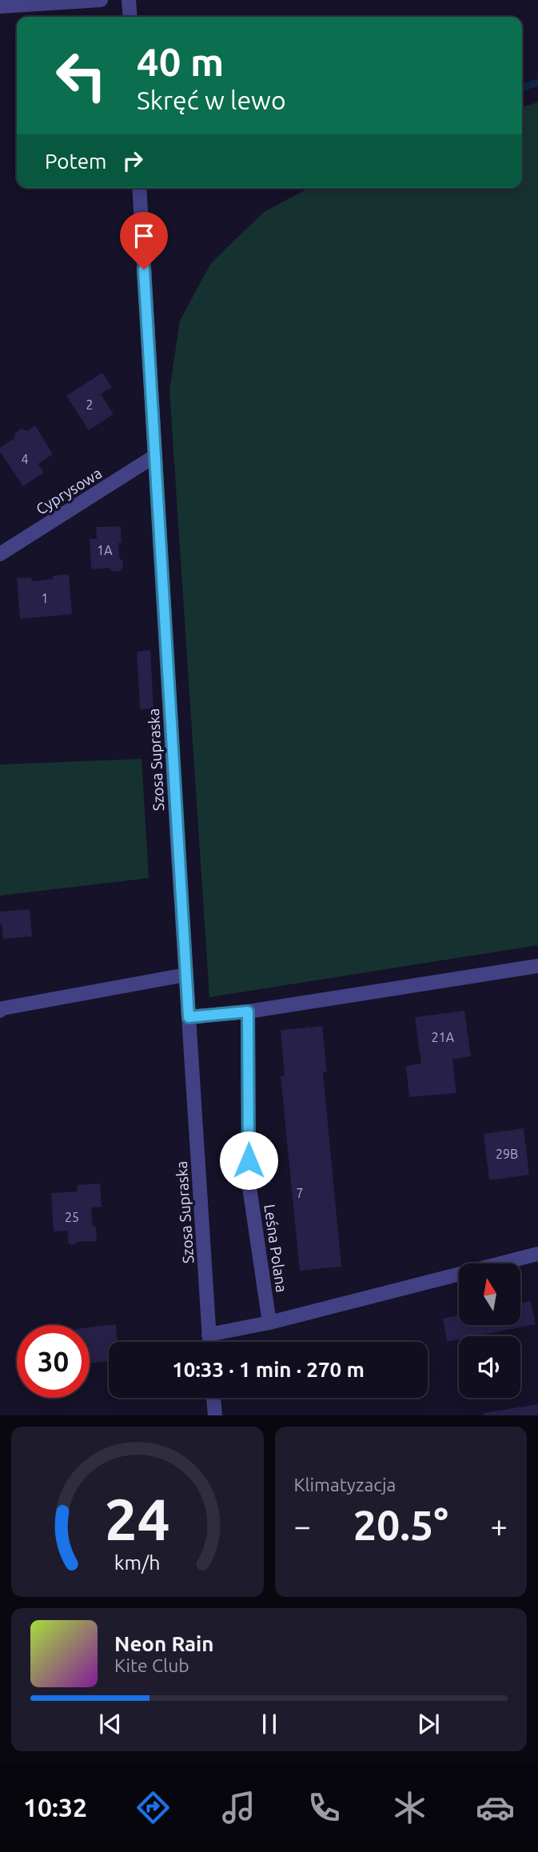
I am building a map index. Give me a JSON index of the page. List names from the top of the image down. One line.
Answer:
{"streets":{"street":["Cyprysowa","Szosa Supraska","Leśna Polana"]},"crossings":[["Cyprysowa","Szosa Supraska"]],"house_numbers":["2","4","1A","1","21A","29B","7","25"],"north":"top","page":{"turn":["40 m","Skręć w lewo"],"then":"Potem","limit":"30","trip":"10:33 · 1 min · 270 m","tile":"Klimatyzacja","heat":["−","20.5°","+"],"song":["Neon Rain","Kite Club"],"tabs":"10:32","gauge":["24","km/h"]}}
